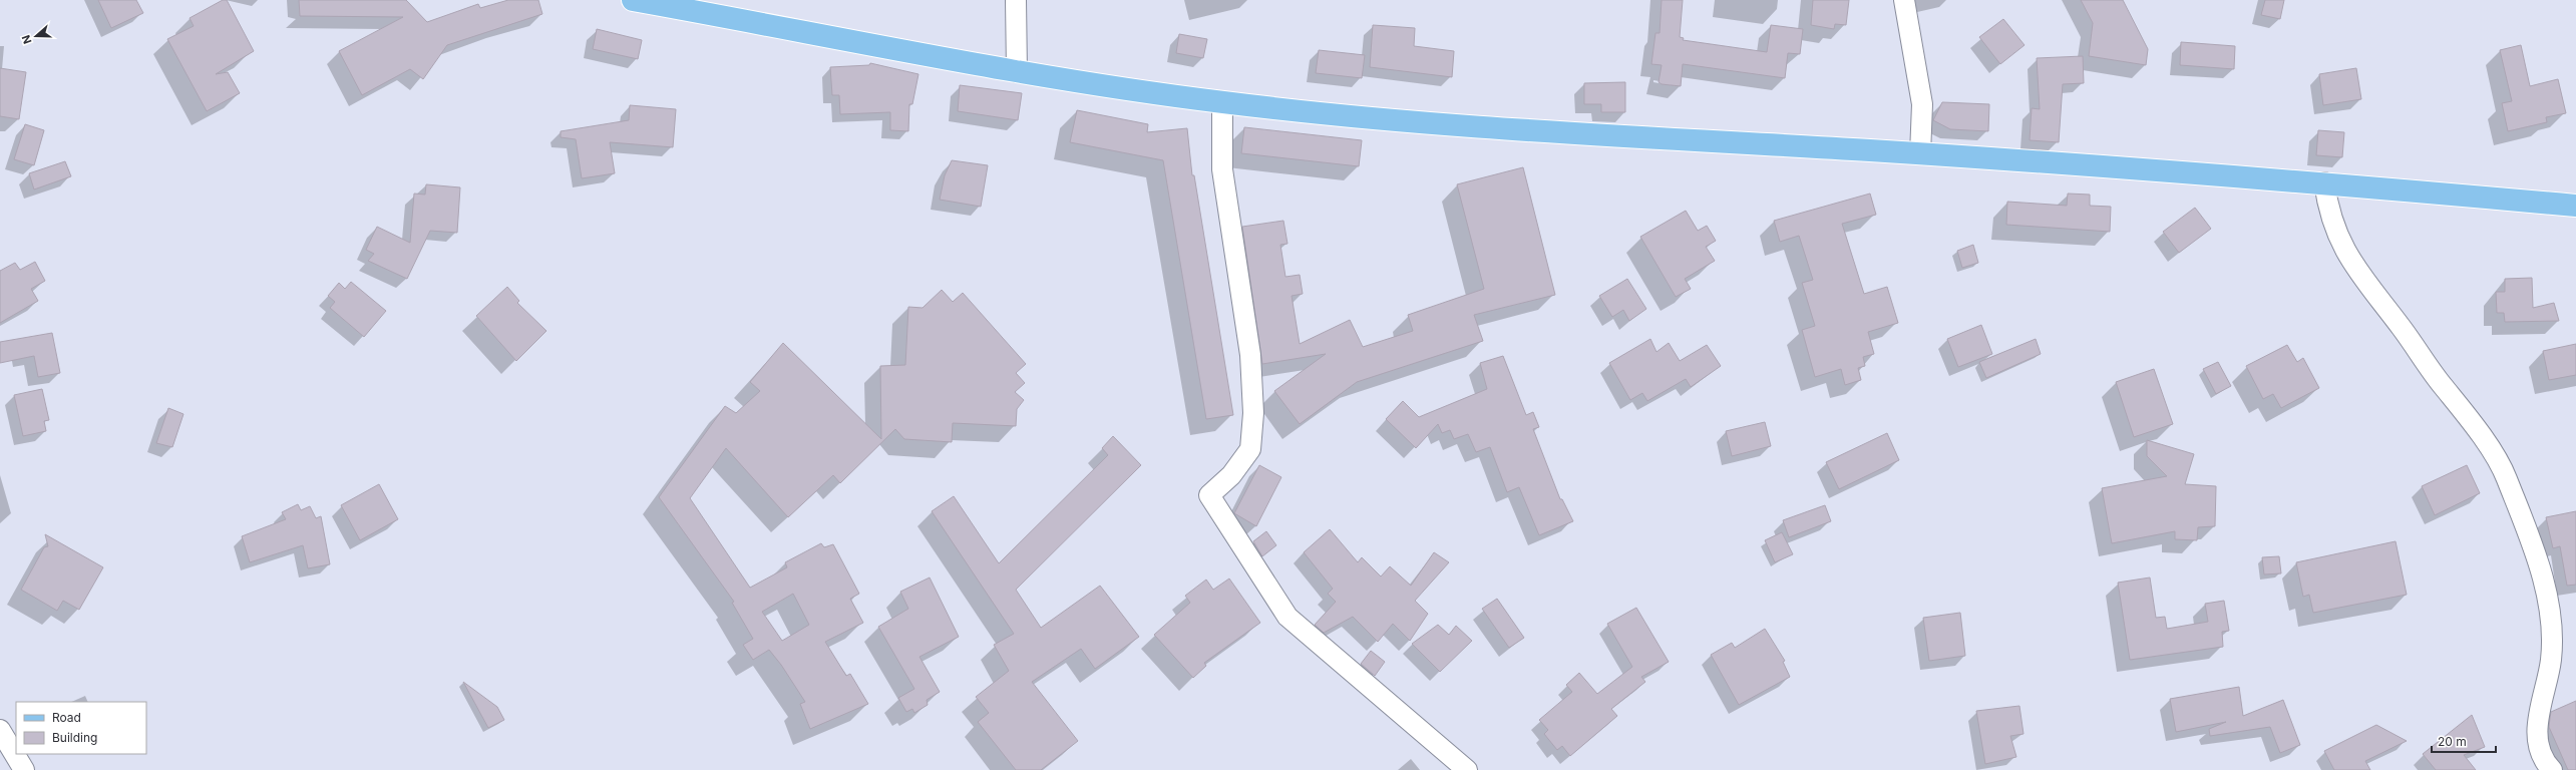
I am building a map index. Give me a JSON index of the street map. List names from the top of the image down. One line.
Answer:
{"legend":["Road","Building"],"scale_bar":"20 m","north":"left"}
